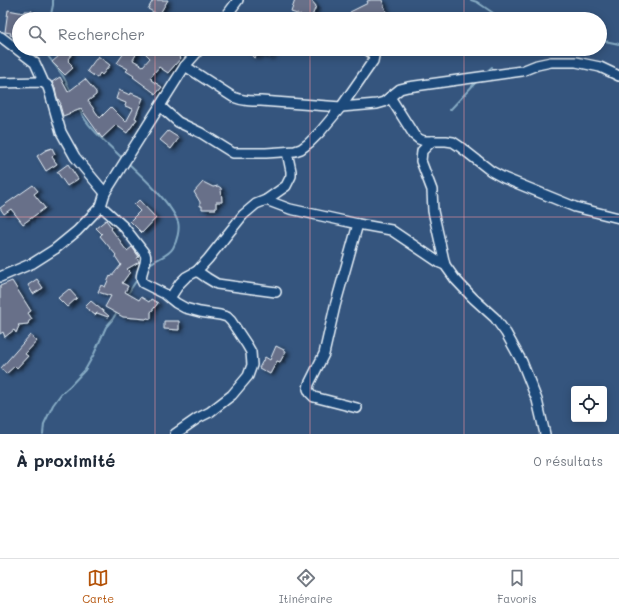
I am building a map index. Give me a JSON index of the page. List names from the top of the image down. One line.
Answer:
{"page":{"search":"Rechercher","heading":["À proximité","0 résultats"],"nav":["Carte","Itinéraire","Favoris"]}}
